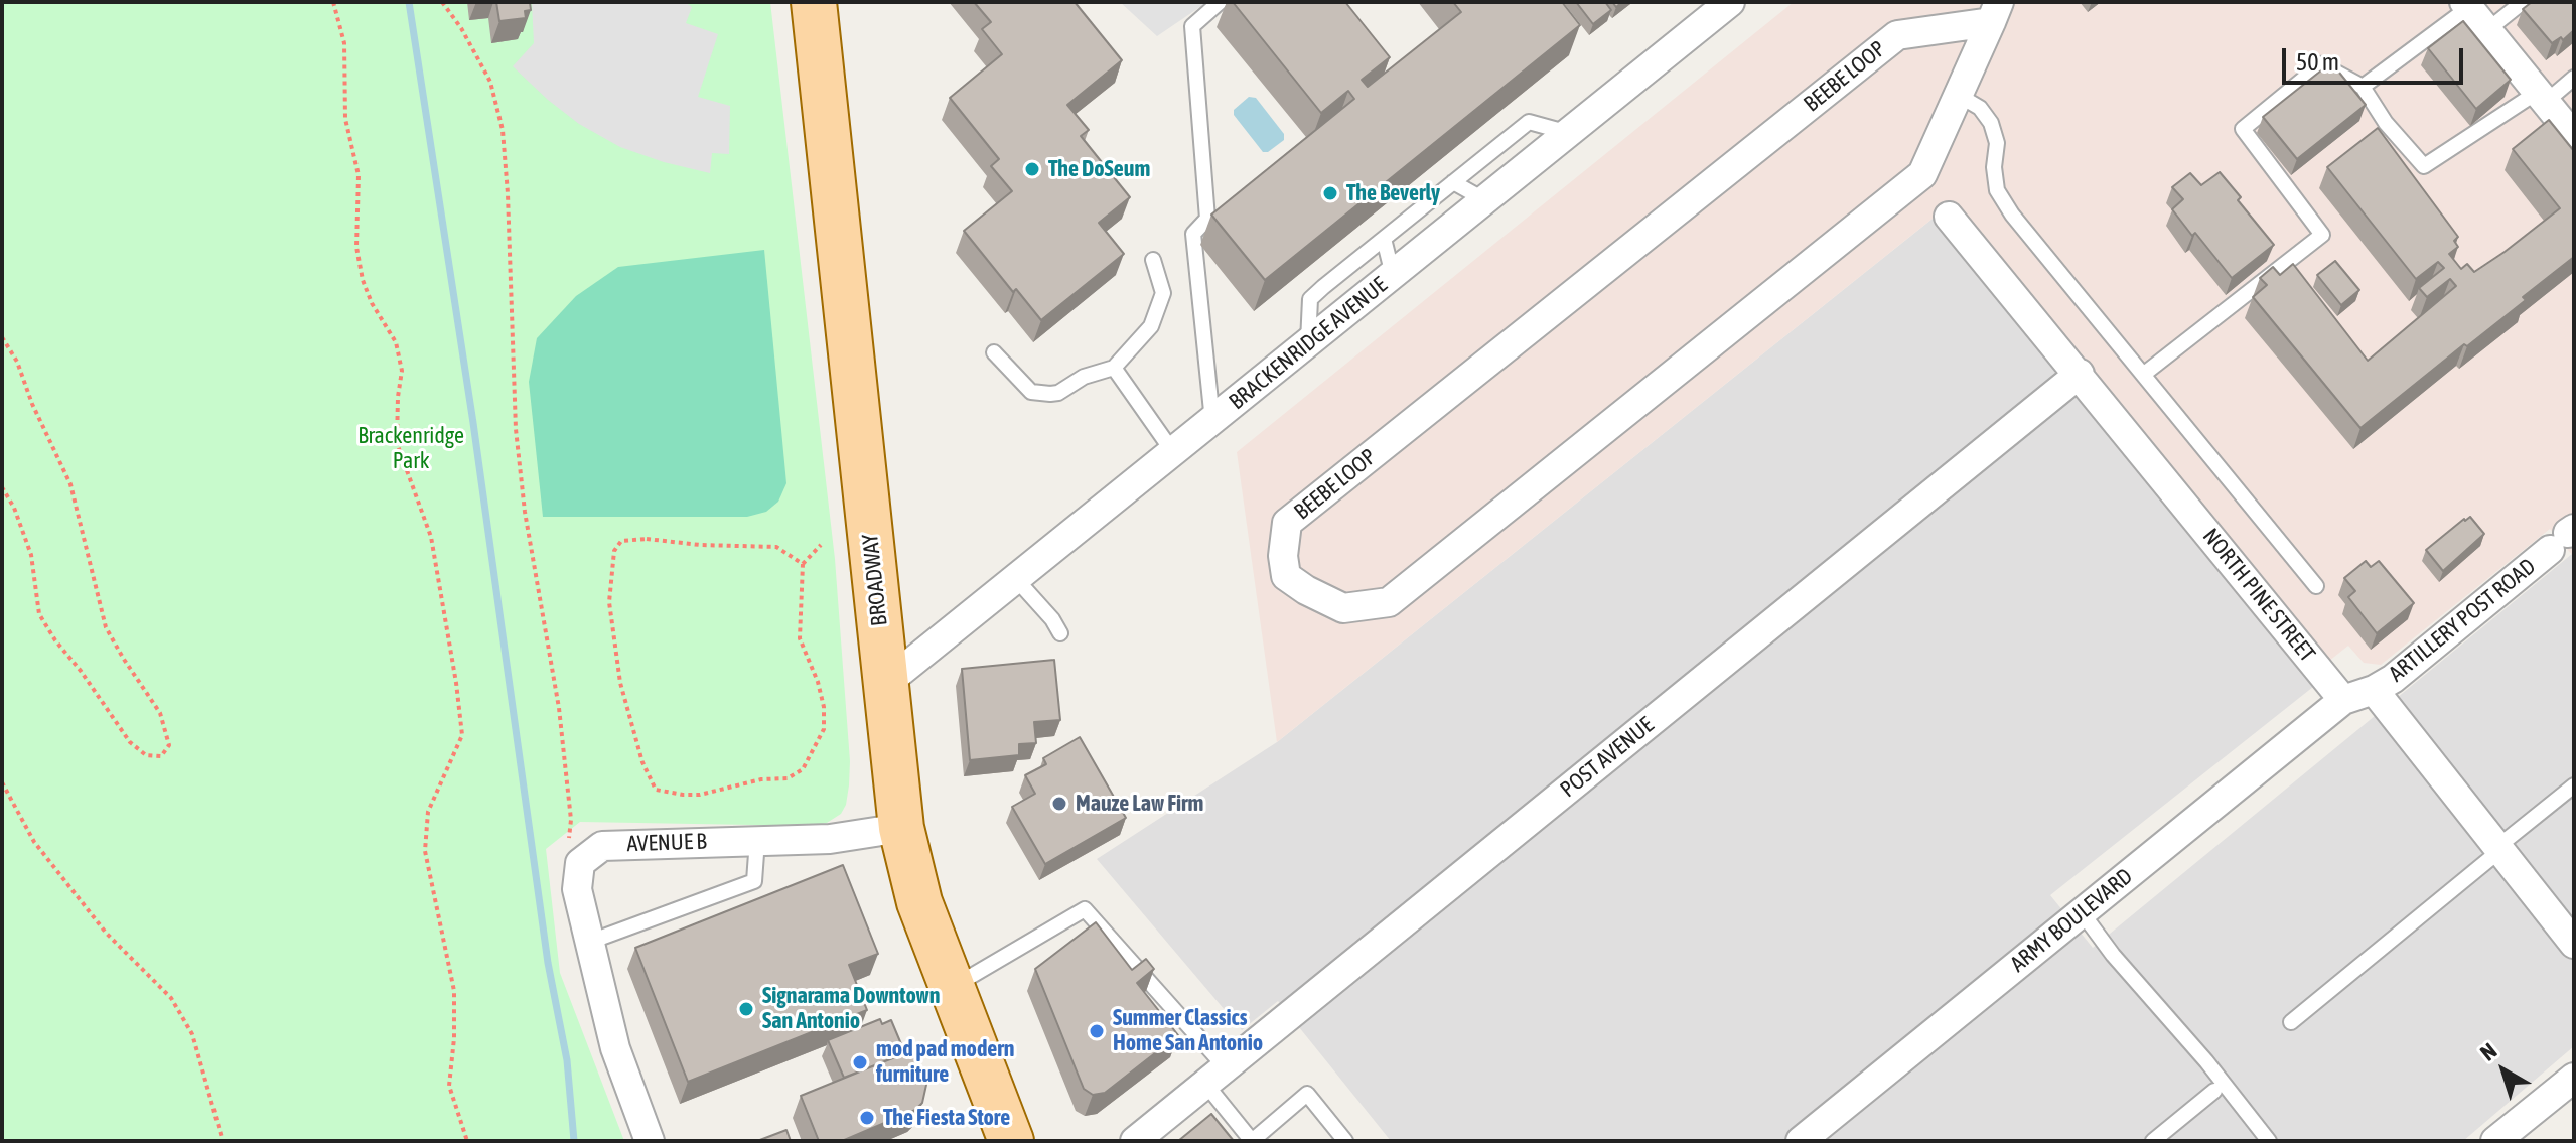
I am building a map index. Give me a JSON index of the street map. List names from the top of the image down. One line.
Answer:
{"streets":{"main road":["BROADWAY"],"street":["BEEBE LOOP","BRACKENRIDGE AVENUE","NORTH PINE STREET","ARTILLERY POST ROAD","POST AVENUE","AVENUE B","ARMY BOULEVARD"]},"crossings":[["BRACKENRIDGE AVENUE","BROADWAY"],["BROADWAY","AVENUE B"],["NORTH PINE STREET","POST AVENUE"],["NORTH PINE STREET","ARMY BOULEVARD"]],"parks":["Brackenridge Park"],"places":["The DoSeum","The Beverly","Mauze Law Firm","Signarama Downtown San Antonio","Summer Classics Home San Antonio","mod pad modern furniture","The Fiesta Store"],"scale_bar":"50 m","north":"top left"}
